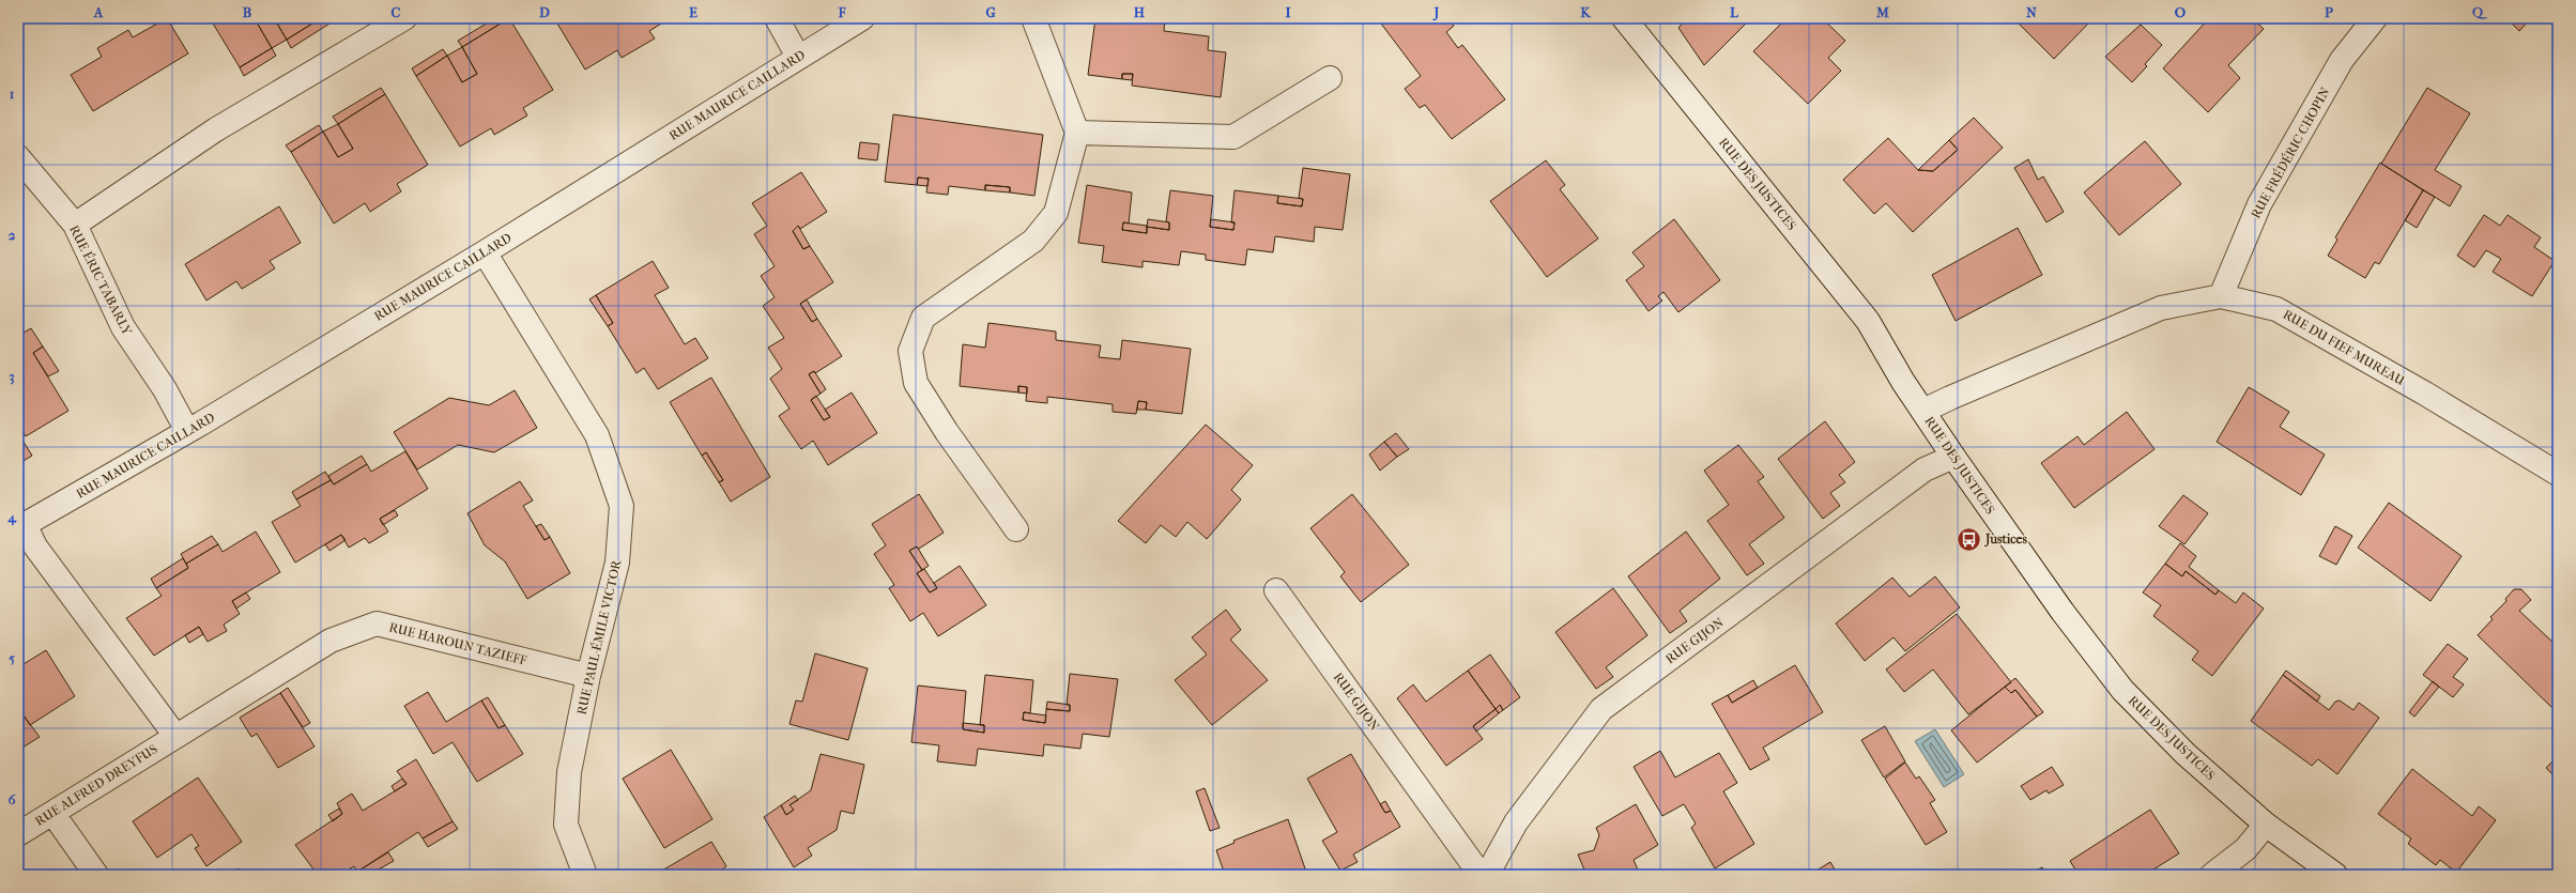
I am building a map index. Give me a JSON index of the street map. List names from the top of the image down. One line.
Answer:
{"streets":{"street":["RUE MAURICE CAILLARD","RUE FRÉDÉRIC CHOPIN","RUE DES JUSTICES","RUE ÉRIC TABARLY","RUE DU FIEF MUREAU","RUE PAUL-ÉMILE VICTOR","RUE GIJON","RUE HAROUN TAZIEFF","RUE ALFRED DREYFUS"]},"crossings":[["RUE MAURICE CAILLARD","RUE ÉRIC TABARLY"],["RUE MAURICE CAILLARD","RUE PAUL-ÉMILE VICTOR"],["RUE FRÉDÉRIC CHOPIN","RUE DU FIEF MUREAU"],["RUE DES JUSTICES","RUE DU FIEF MUREAU"],["RUE DES JUSTICES","RUE GIJON"],["RUE PAUL-ÉMILE VICTOR","RUE HAROUN TAZIEFF"],["RUE HAROUN TAZIEFF","RUE ALFRED DREYFUS"]],"places":{"bus stop":["Justices"]},"grid":{"columns":["A","B","C","D","E","F","G","H","I","J","K","L","M","N","O","P","Q"],"rows":["1","2","3","4","5","6"]}}
